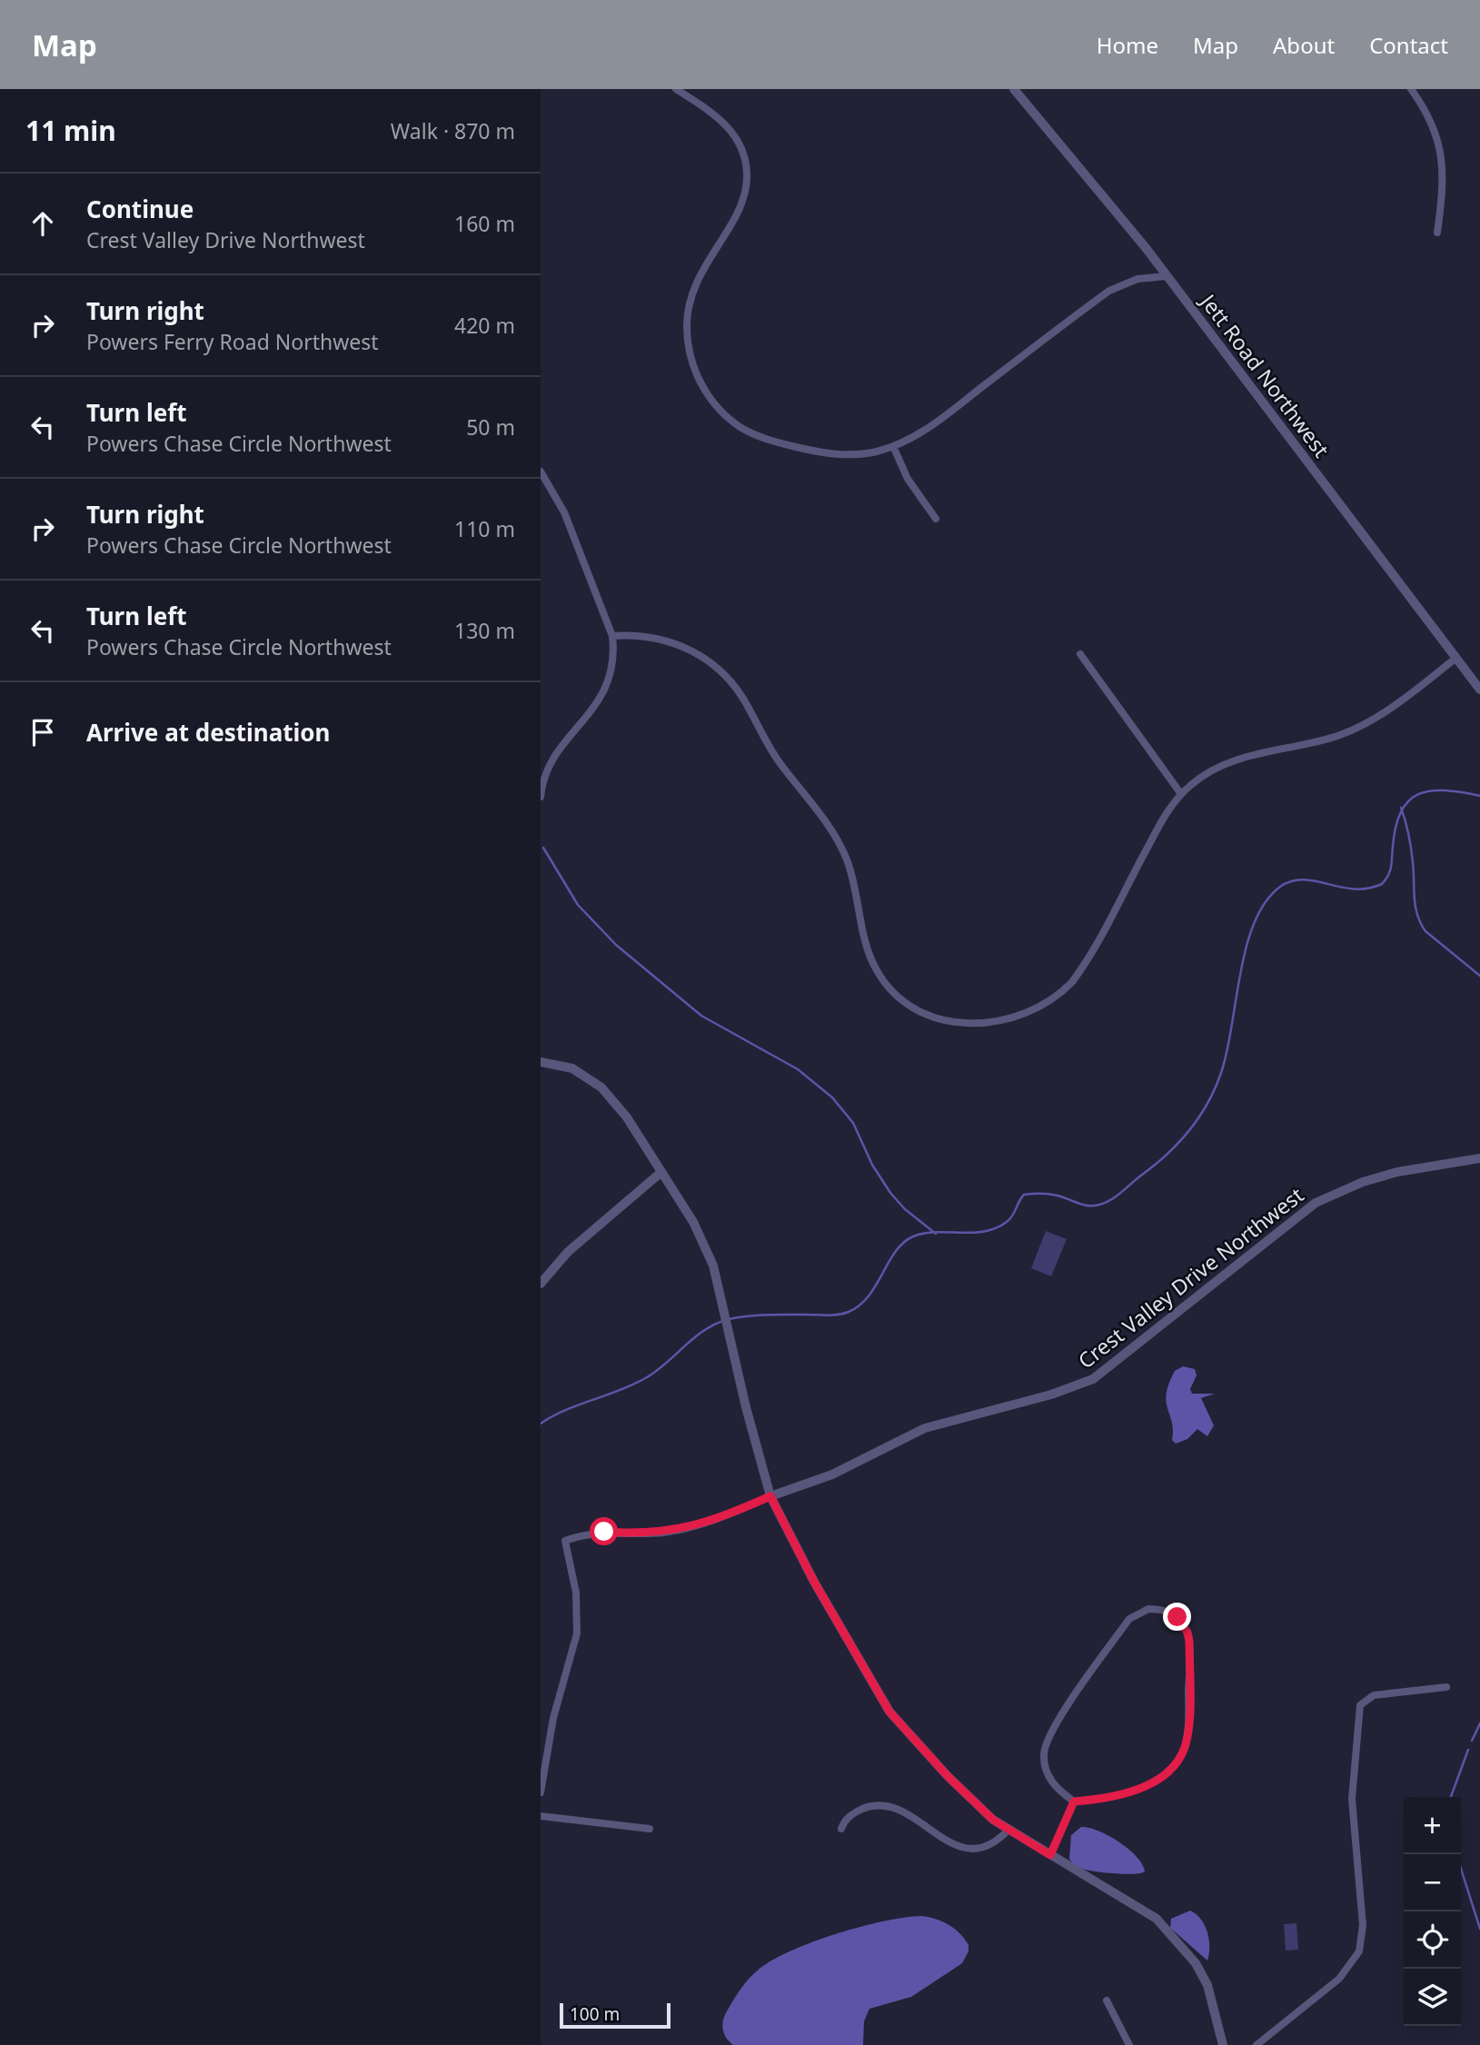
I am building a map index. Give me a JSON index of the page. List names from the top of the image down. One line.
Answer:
{"streets":{"street":["Jett Road Northwest","Crest Valley Drive Northwest"]},"scale_bar":"100 m","page":{"header":"Map","nav":["Home","Map","About","Contact"],"heading":["11 min","Walk · 870 m"],"list":[["Continue","Crest Valley Drive Northwest","160 m"],["Turn right","Powers Ferry Road Northwest","420 m"],["Turn left","Powers Chase Circle Northwest","50 m"],["Turn right","Powers Chase Circle Northwest","110 m"],["Turn left","Powers Chase Circle Northwest","130 m"],"Arrive at destination"],"map_buttons":["+","−"],"scale":"100 m"}}
